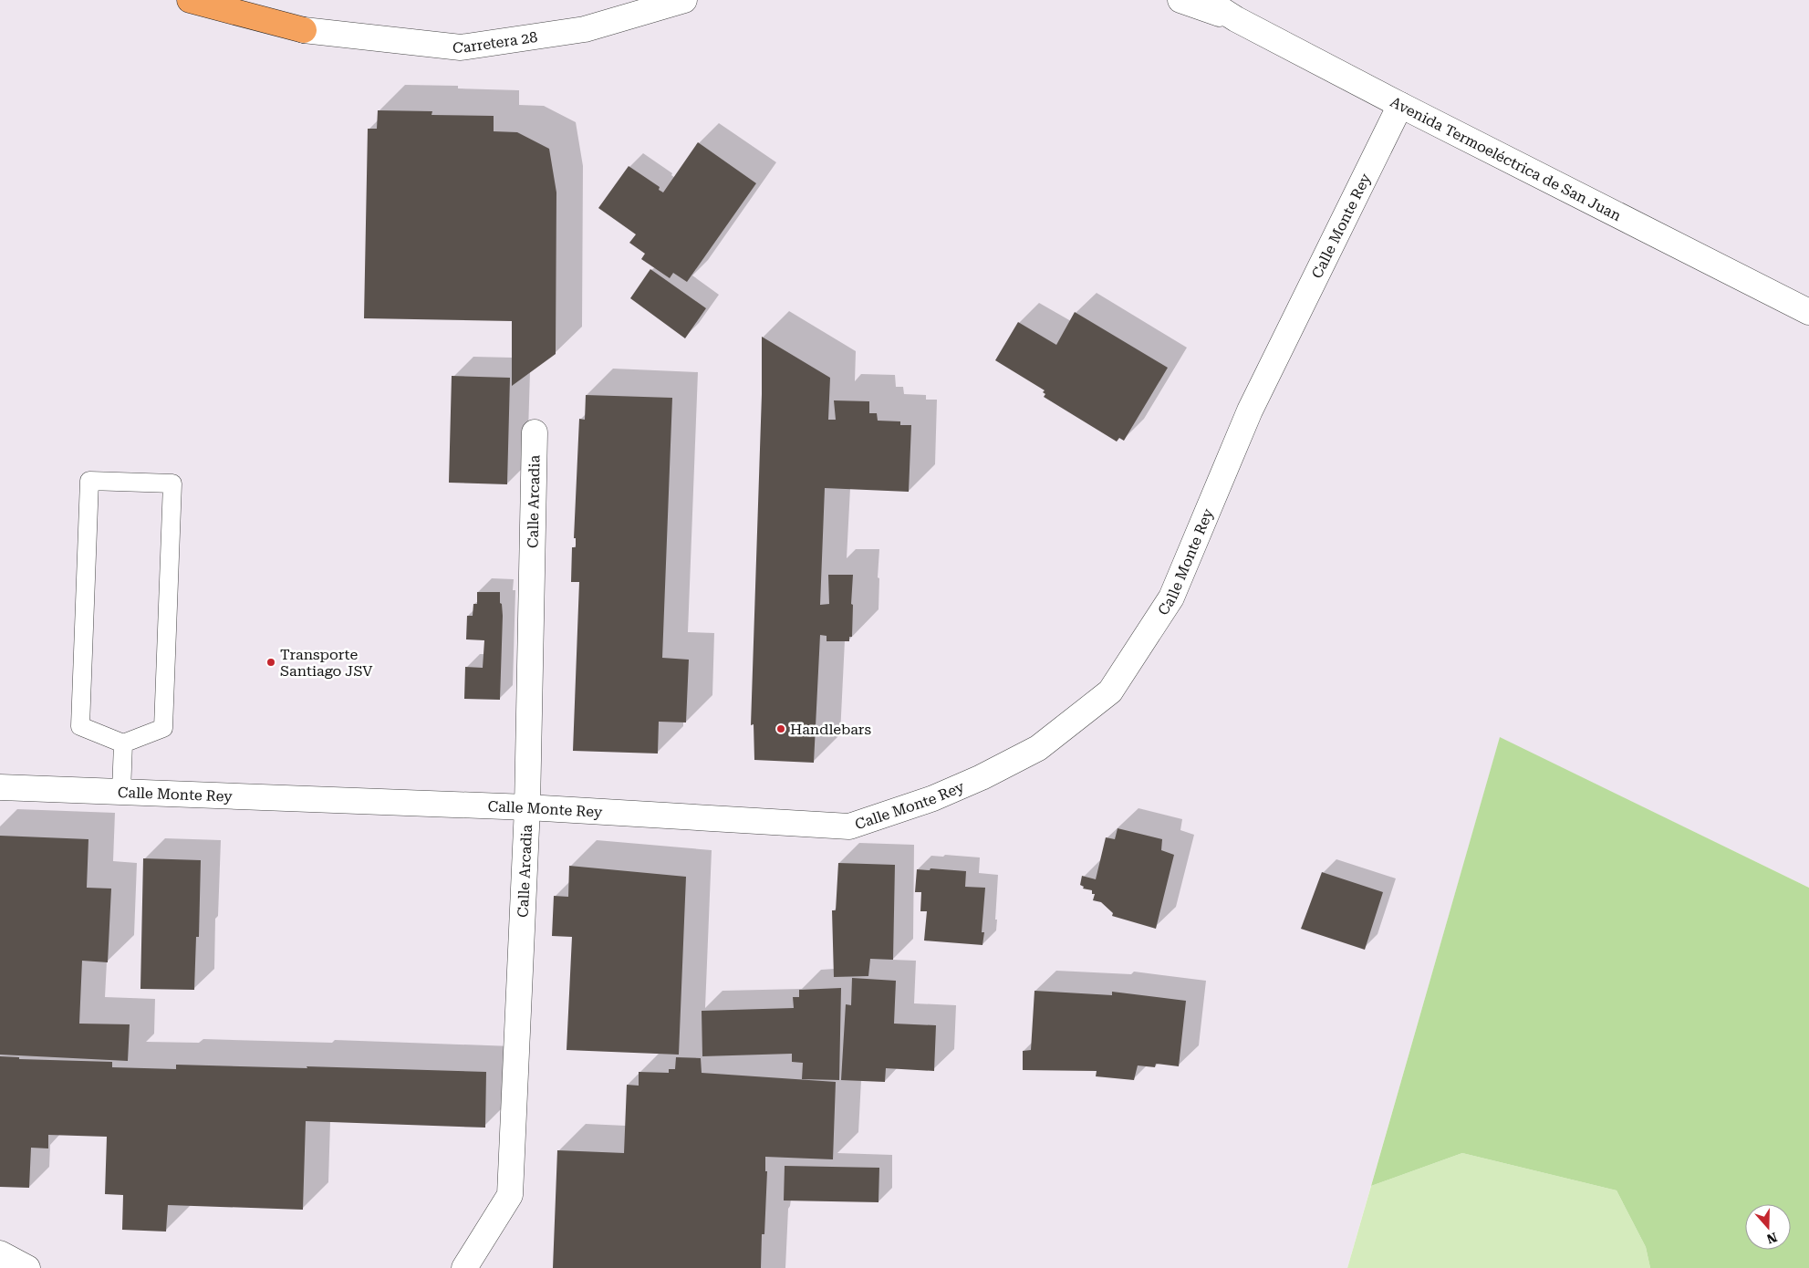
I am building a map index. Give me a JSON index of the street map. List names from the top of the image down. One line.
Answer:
{"streets":{"street":["Carretera 28","Avenida Termoeléctrica de San Juan","Calle Monte Rey","Calle Arcadia"]},"crossings":[["Avenida Termoeléctrica de San Juan","Calle Monte Rey"],["Calle Monte Rey","Calle Arcadia"]],"places":["Transporte Santiago JSV","Handlebars"],"north":"bottom"}
